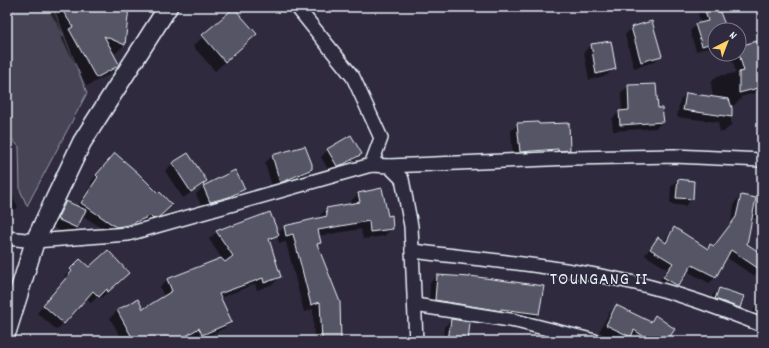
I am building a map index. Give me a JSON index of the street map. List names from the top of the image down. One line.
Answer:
{"districts":["TOUNGANG II"],"north":"top right"}
